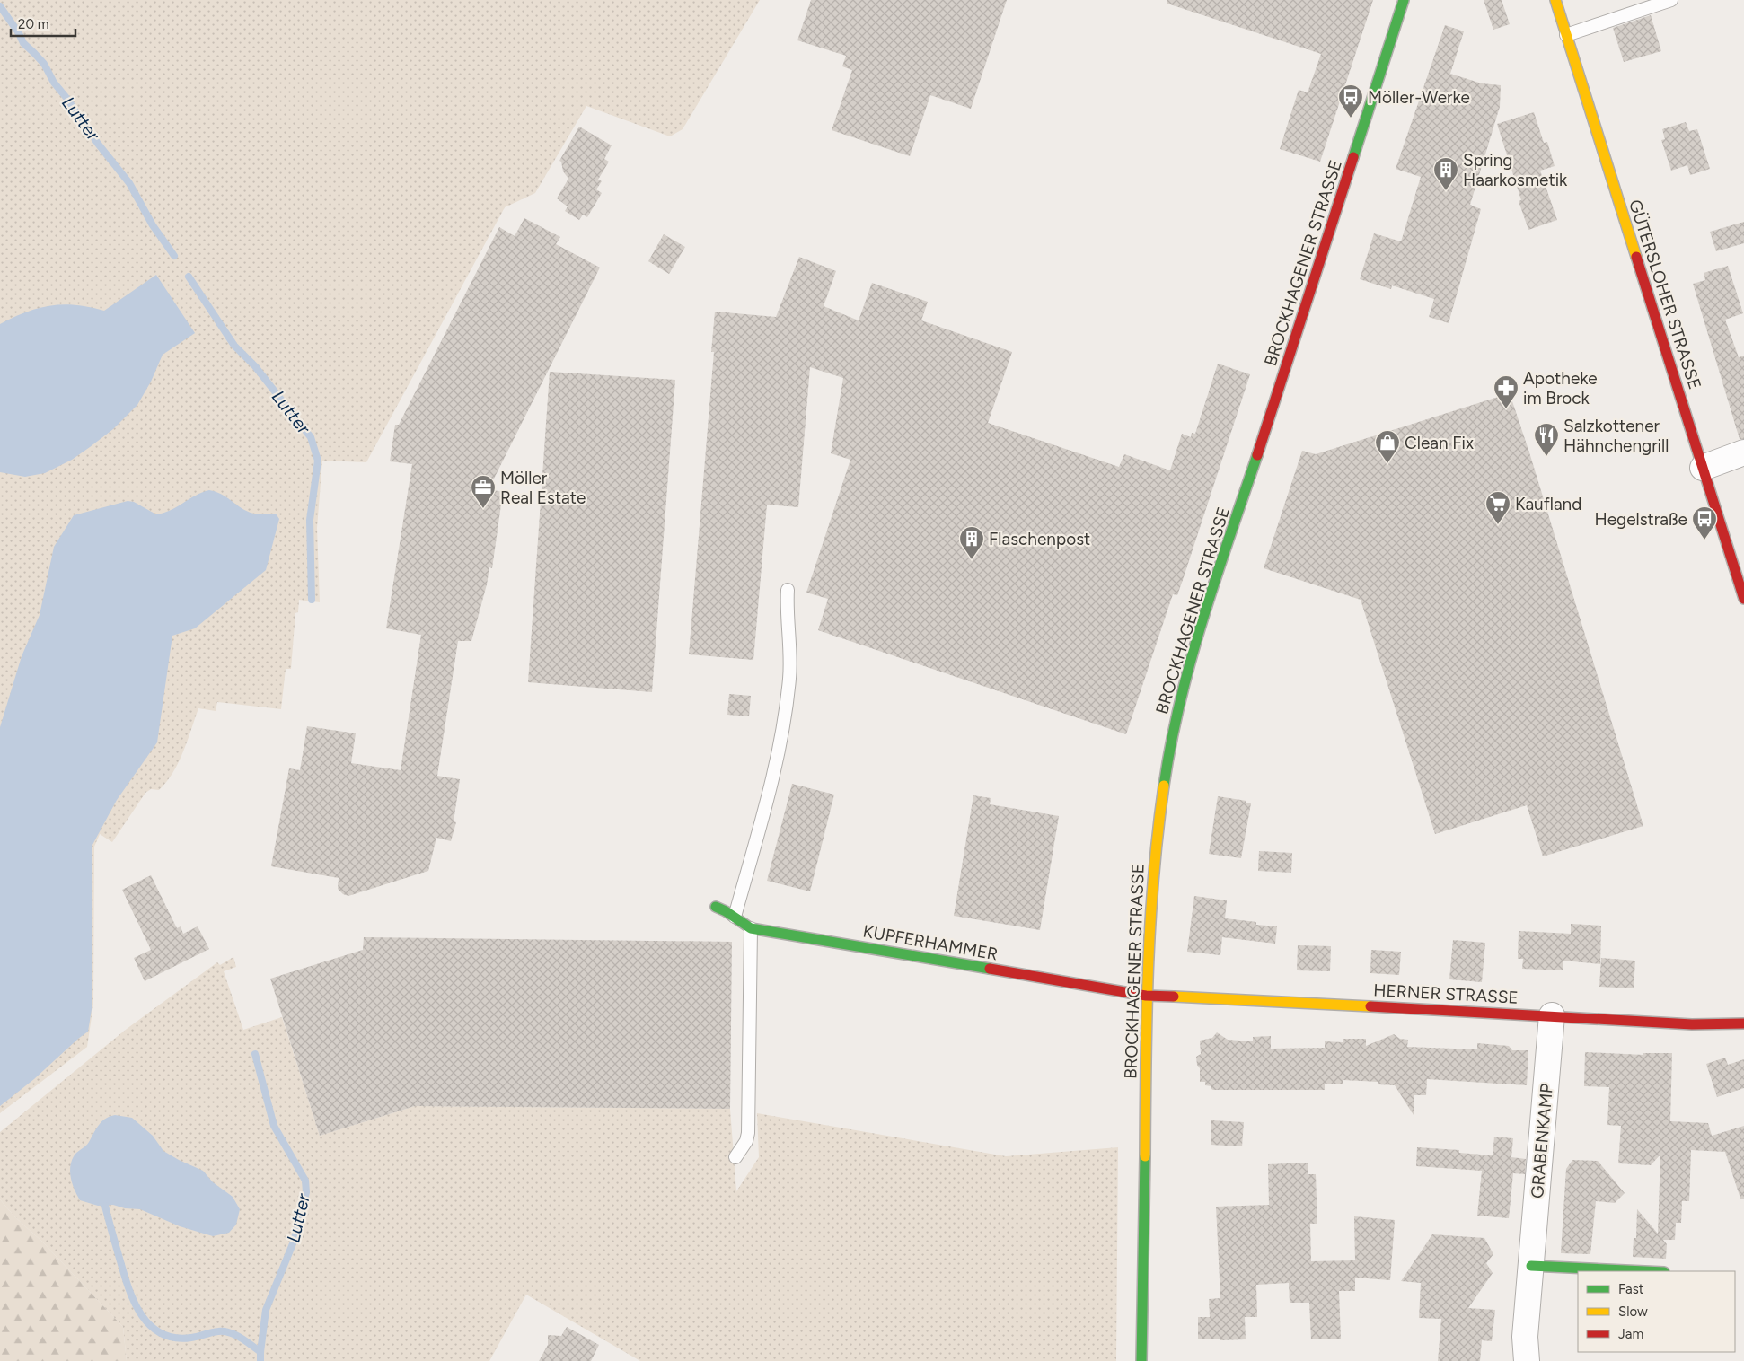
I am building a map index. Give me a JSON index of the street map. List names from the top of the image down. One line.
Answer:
{"streets":{"street":["BROCKHAGENER STRASSE","GÜTERSLOHER STRASSE","KUPFERHAMMER","HERNER STRASSE","GRABENKAMP"]},"crossings":[["BROCKHAGENER STRASSE","KUPFERHAMMER"],["BROCKHAGENER STRASSE","HERNER STRASSE"],["KUPFERHAMMER","HERNER STRASSE"],["HERNER STRASSE","GRABENKAMP"]],"water":["Lutter"],"places":{"bus stop":["Möller-Werke","Hegelstraße"],"building":["Spring Haarkosmetik","Flaschenpost"],"pharmacy":["Apotheke im Brock"],"restaurant":["Salzkottener Hähnchengrill"],"shop":["Clean Fix"],"office":["Möller Real Estate"],"supermarket":["Kaufland"]},"legend":["Fast","Slow","Jam"],"scale_bar":"20 m"}
